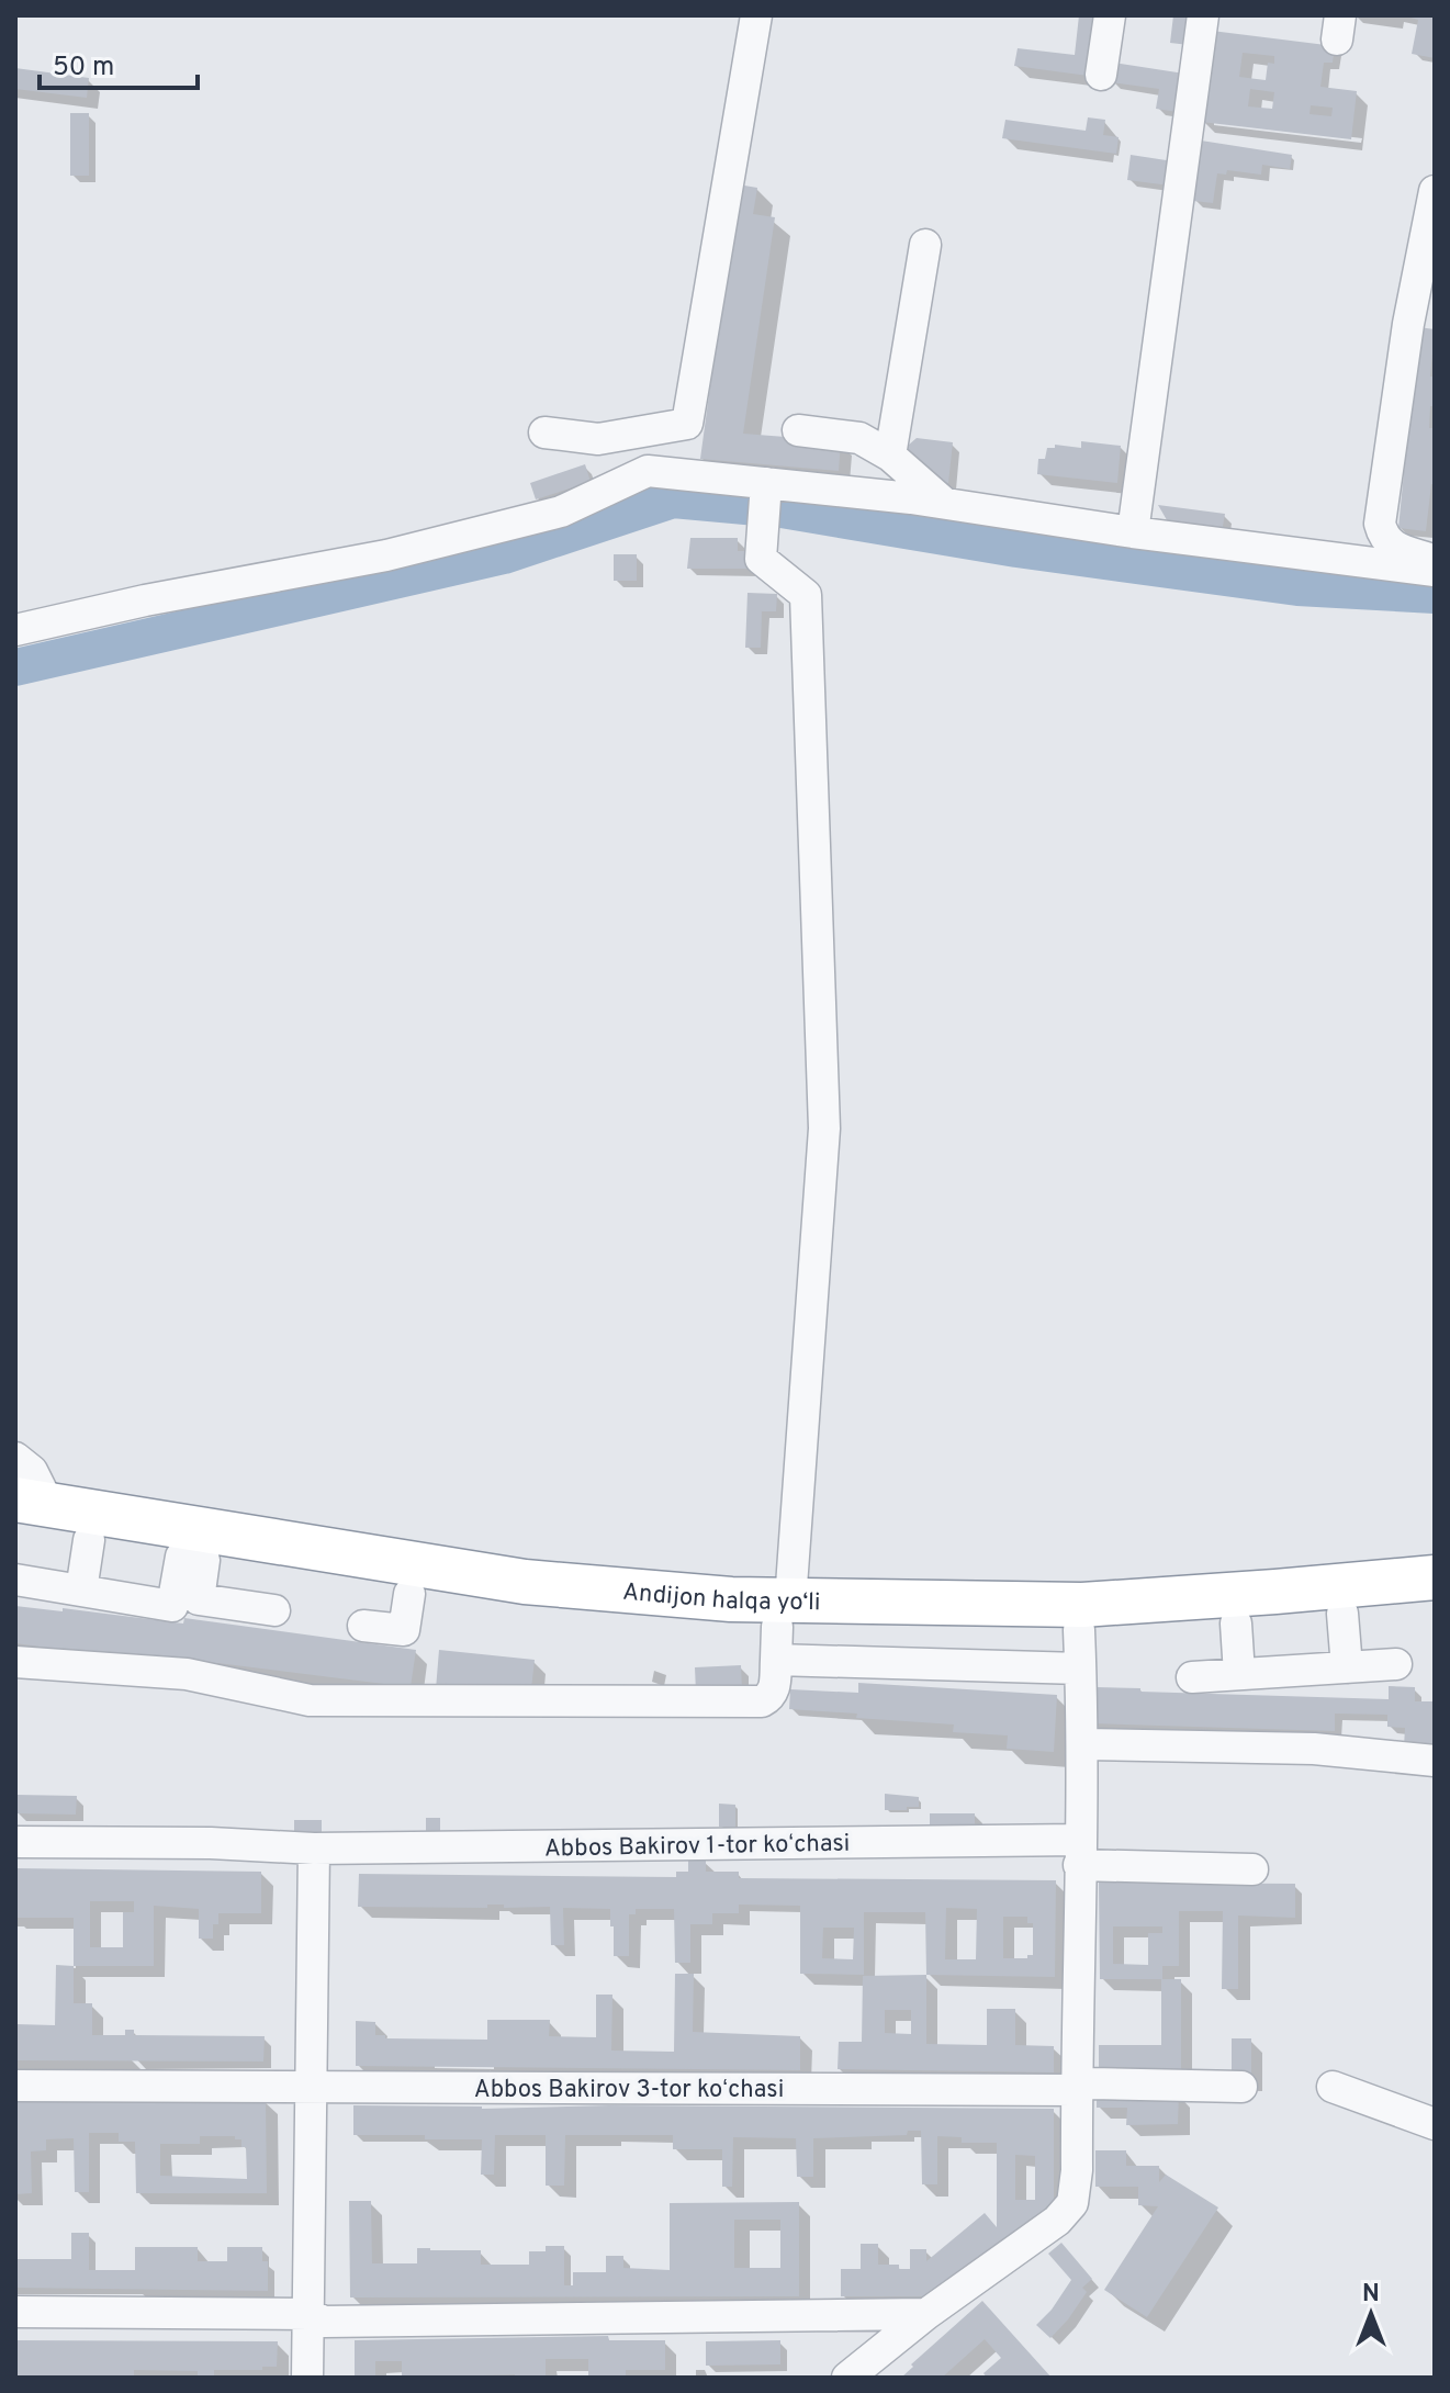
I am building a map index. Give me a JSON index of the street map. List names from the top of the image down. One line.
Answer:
{"streets":{"highway":["Andijon halqa yo‘li"],"street":["Abbos Bakirov 1-tor koʻchasi","Abbos Bakirov 3-tor koʻchasi"]},"scale_bar":"50 m","north":"top"}
